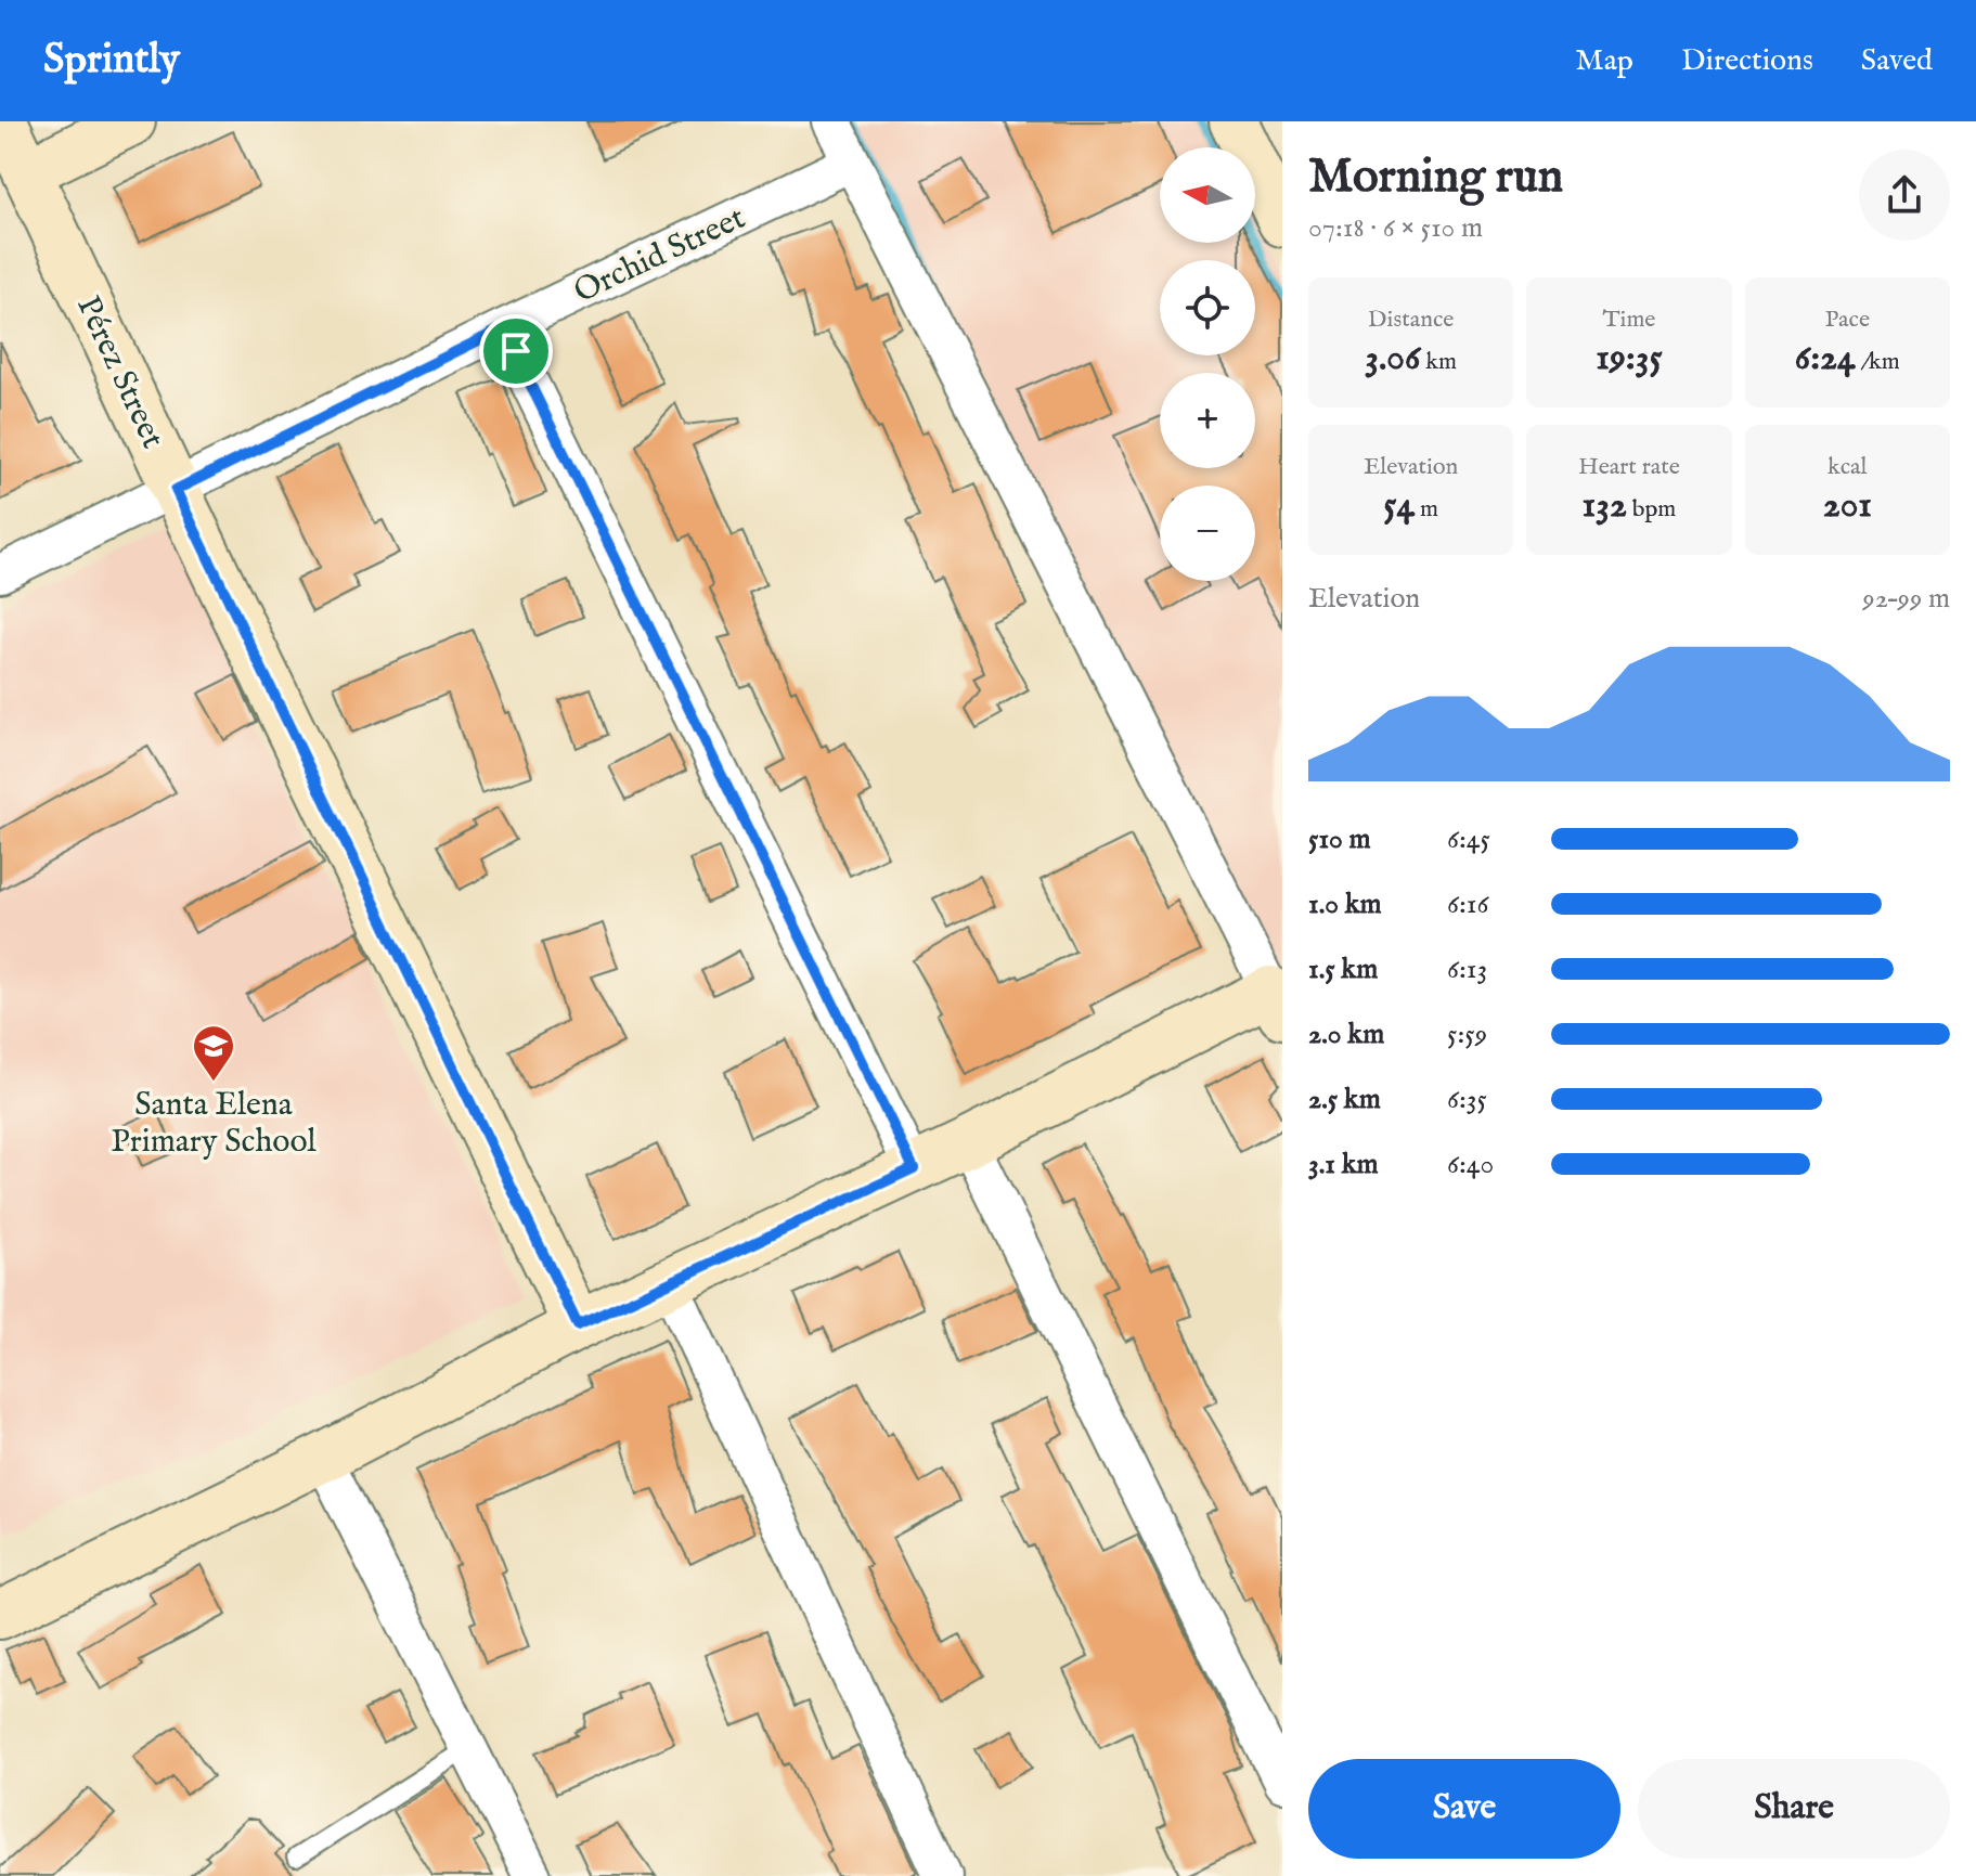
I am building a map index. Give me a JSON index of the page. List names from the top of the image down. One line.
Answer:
{"streets":{"street":["Orchid Street","Pérez Street"]},"crossings":[["Orchid Street","Pérez Street"]],"places":{"school or university":["Santa Elena Primary School"]},"north":"left","page":{"header":"Sprintly","nav":["Map","Directions","Saved"],"heading":["Morning run","07:18 · 6 × 510 m"],"map_buttons":["+","−"],"stats":[["Distance","3.06 km"],["Time","19:35"],["Pace","6:24 /km"],["Elevation","54 m"],["Heart rate","132 bpm"],["kcal","201"]],"chart":["Elevation","92–99 m"],"list":[{"name":"510 m","note":"6:45"},{"name":"1.0 km","note":"6:16"},{"name":"1.5 km","note":"6:13"},{"name":"2.0 km","note":"5:59"},{"name":"2.5 km","note":"6:35"},{"name":"3.1 km","note":"6:40"}],"buttons":["Save","Share"]}}
